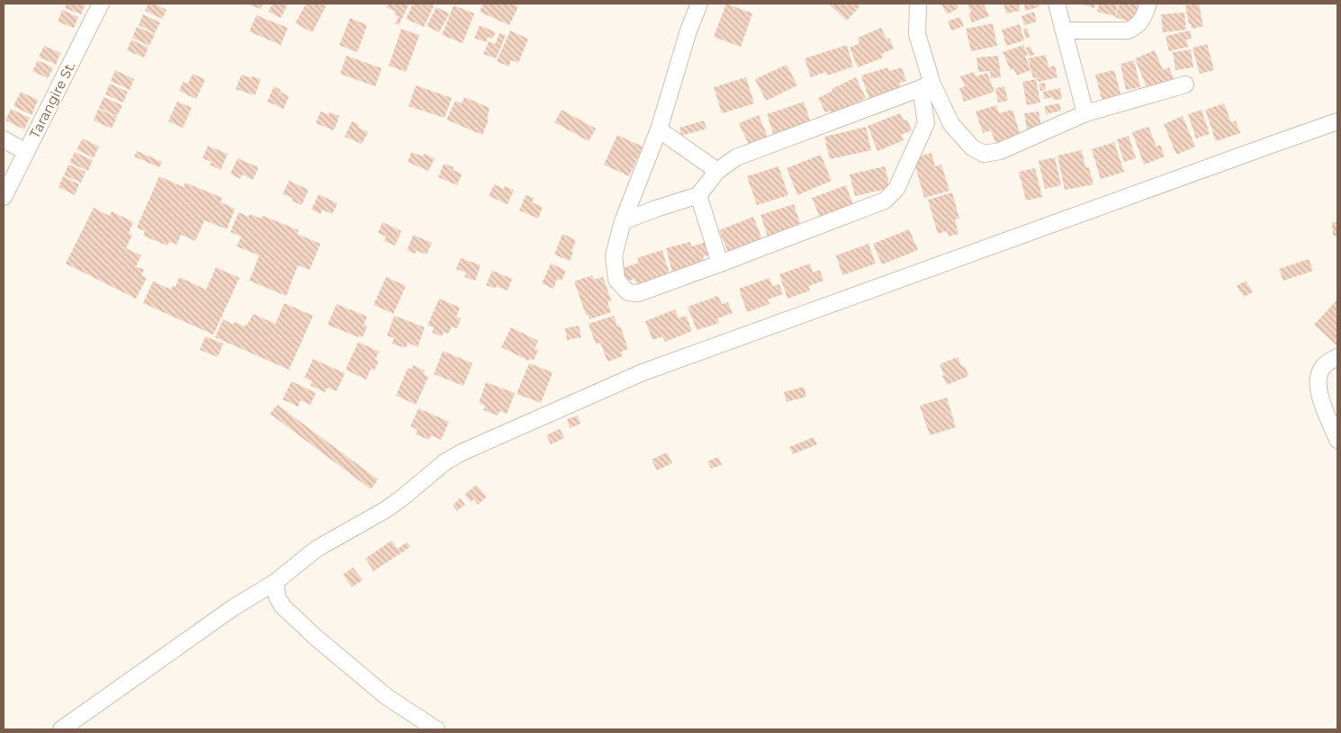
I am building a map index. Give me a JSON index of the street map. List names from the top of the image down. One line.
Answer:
{"streets":{"street":["Tarangire St."]}}
